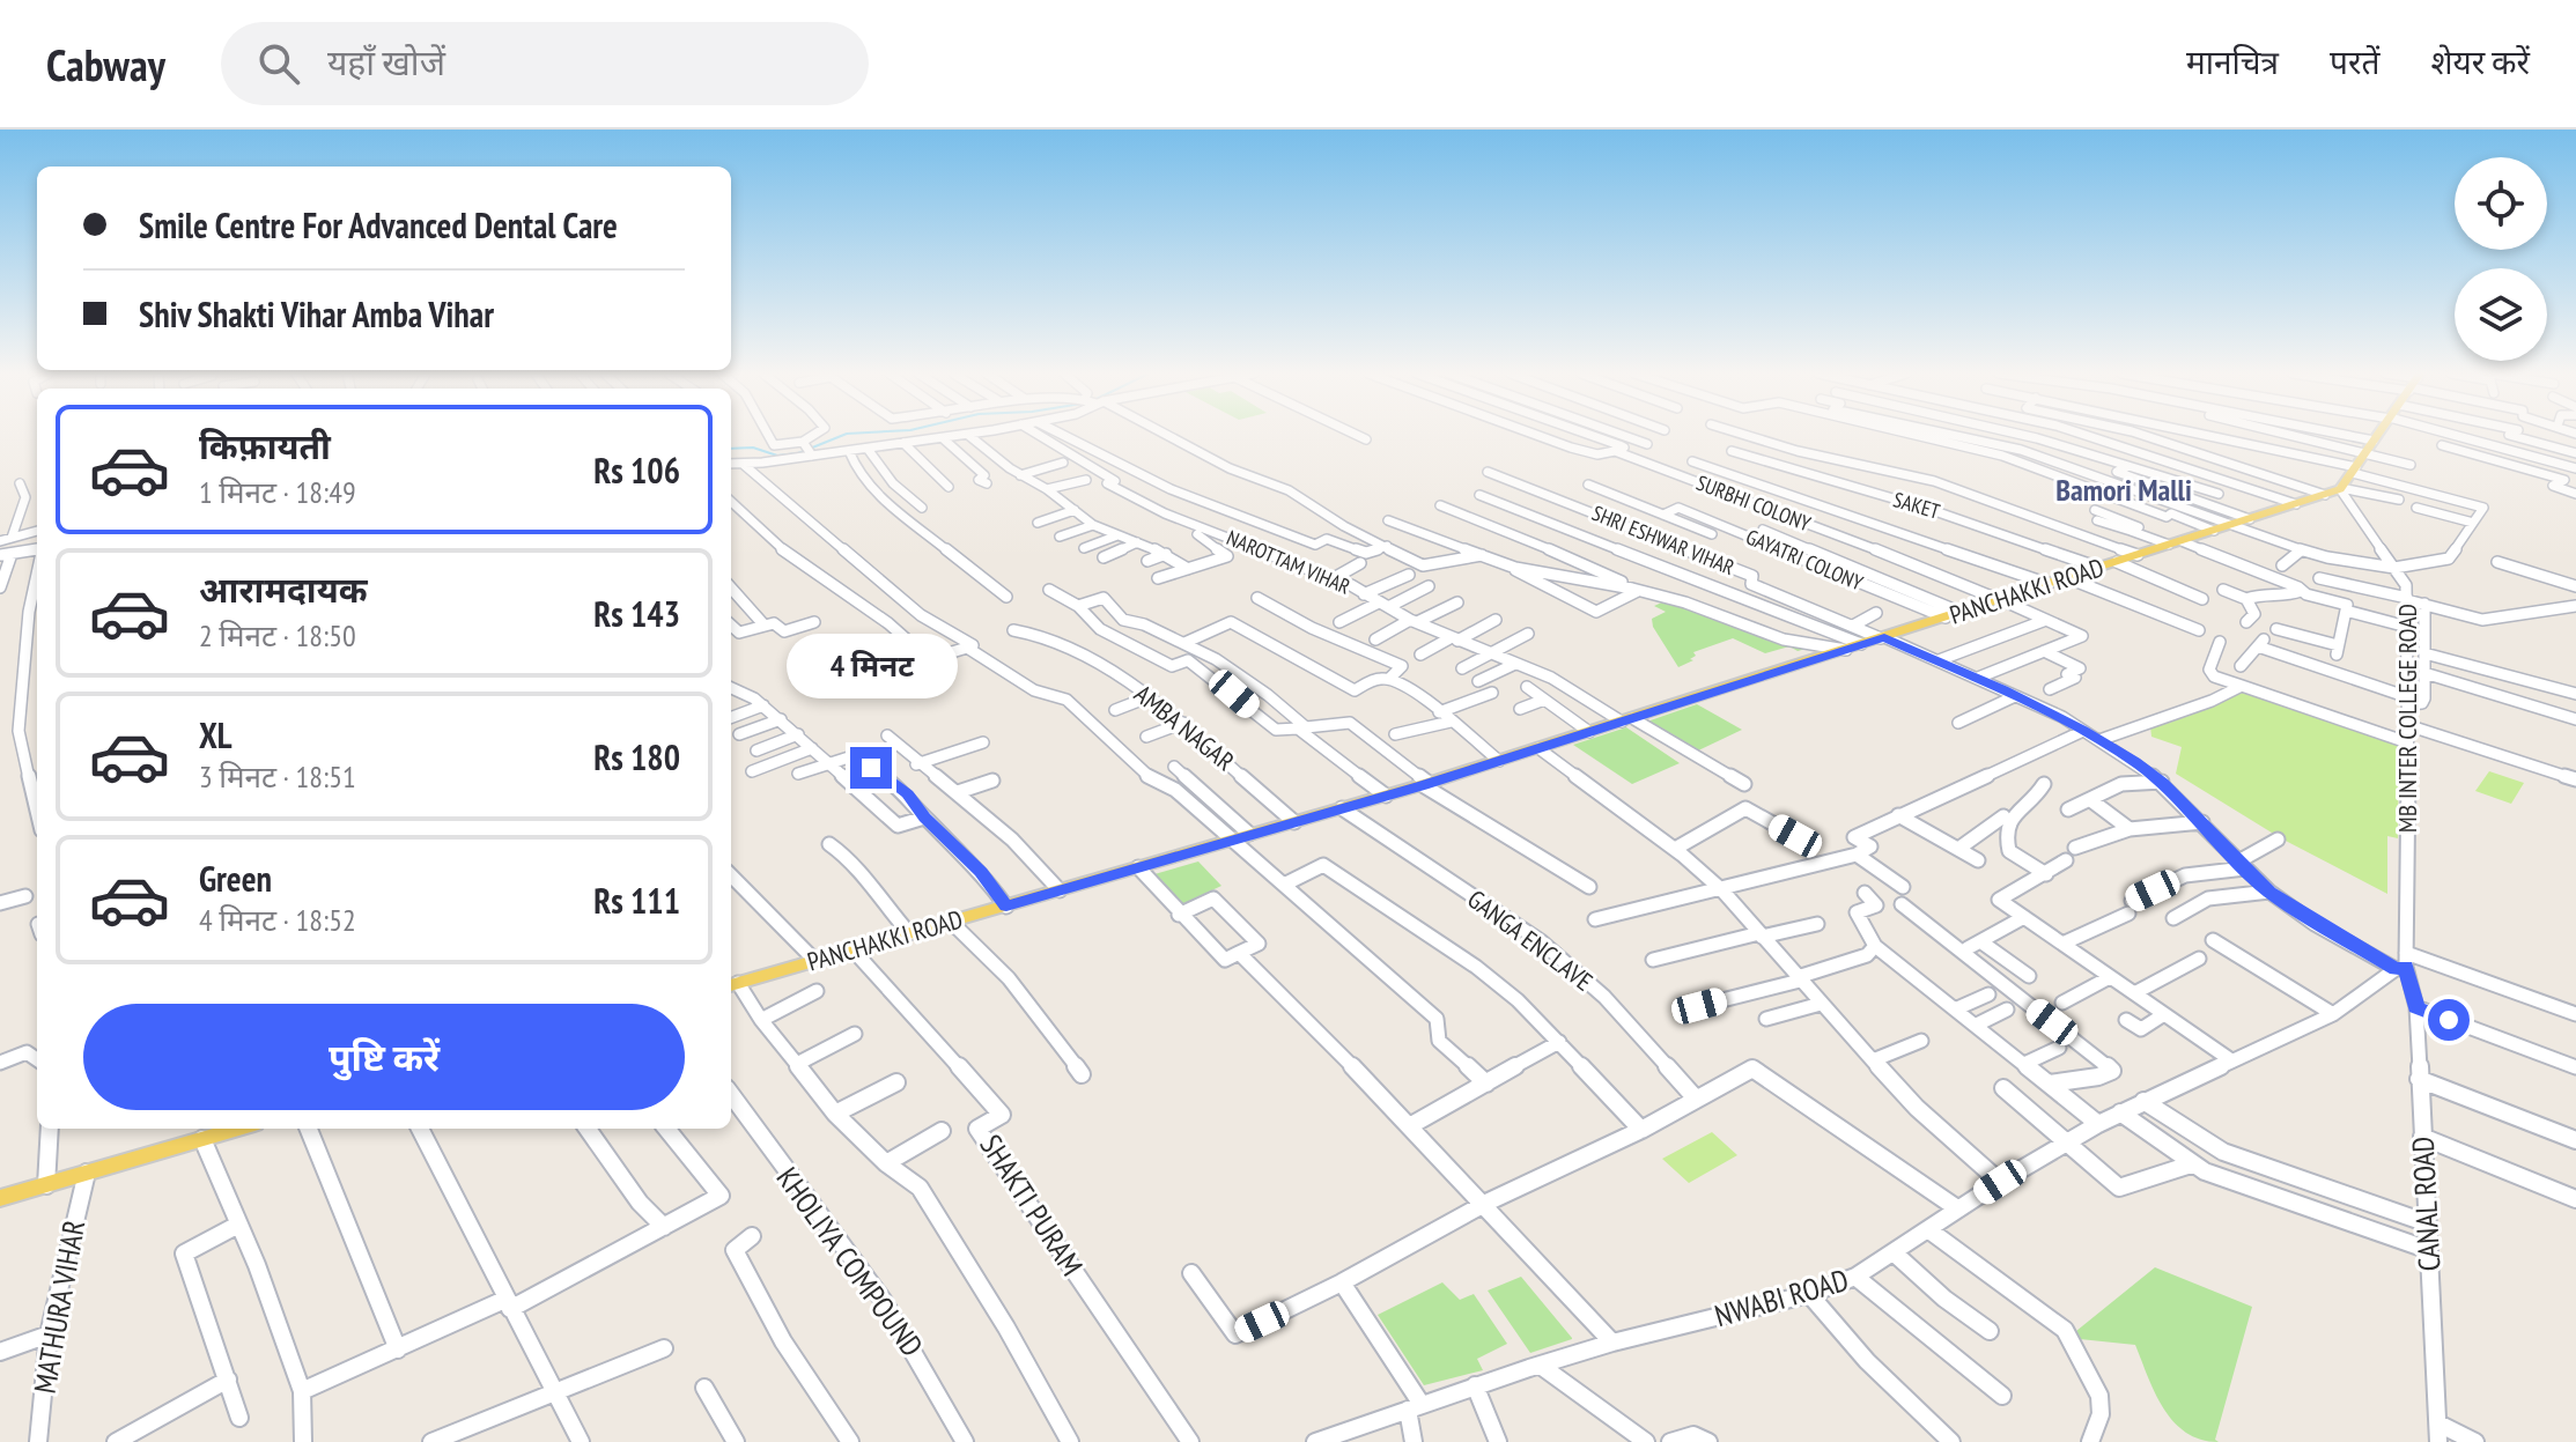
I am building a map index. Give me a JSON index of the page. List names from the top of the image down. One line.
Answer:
{"streets":{"main road":["PANCHAKKI ROAD"],"street":["SURBHI COLONY","SAKET","SHRI ESHWAR VIHAR","GAYATRI COLONY","NAROTTAM VIHAR","MB INTER COLLEGE ROAD","AMBA NAGAR","GANGA ENCLAVE","CANAL ROAD","SHAKTI PURAM","KHOLIYA COMPOUND","NWABI ROAD","MATHURA VIHAR"]},"crossings":[["SURBHI COLONY","PANCHAKKI ROAD"],["SAKET","PANCHAKKI ROAD"],["SHRI ESHWAR VIHAR","PANCHAKKI ROAD"],["SHRI ESHWAR VIHAR","MB INTER COLLEGE ROAD"],["SHRI ESHWAR VIHAR","CANAL ROAD"],["SHRI ESHWAR VIHAR","NWABI ROAD"],["GAYATRI COLONY","PANCHAKKI ROAD"],["NAROTTAM VIHAR","PANCHAKKI ROAD"],["PANCHAKKI ROAD","MB INTER COLLEGE ROAD"],["PANCHAKKI ROAD","AMBA NAGAR"],["PANCHAKKI ROAD","GANGA ENCLAVE"],["PANCHAKKI ROAD","SHAKTI PURAM"],["MB INTER COLLEGE ROAD","CANAL ROAD"],["MB INTER COLLEGE ROAD","NWABI ROAD"],["CANAL ROAD","NWABI ROAD"]],"districts":["Bamori Malli"],"page":{"header":"Cabway","search":"यहाँ खोजें","nav":["मानचित्र","परतें","शेयर करें"],"banner":["Smile Centre For Advanced Dental Care","Shiv Shakti Vihar Amba Vihar"],"list":[{"name":"किफ़ायती","note":"1 मिनट · 18:49","value":"Rs 106"},{"name":"आरामदायक","note":"2 मिनट · 18:50","value":"Rs 143"},{"name":"XL","note":"3 मिनट · 18:51","value":"Rs 180"},{"name":"Green","note":"4 मिनट · 18:52","value":"Rs 111"}],"bubble":"4 मिनट","buttons":"पुष्टि करें"}}
